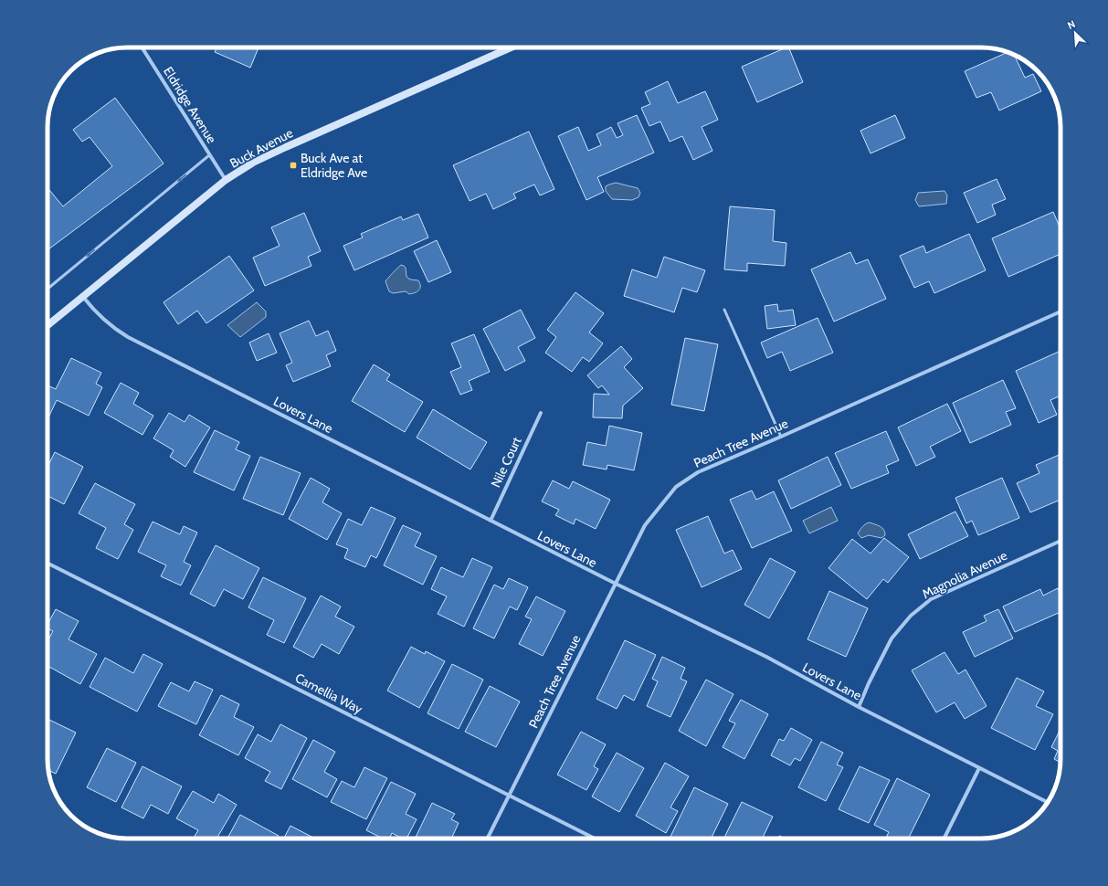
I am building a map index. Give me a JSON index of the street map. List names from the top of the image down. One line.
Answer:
{"streets":{"street":["Eldridge Avenue","Buck Avenue","Lovers Lane","Peach Tree Avenue","Nile Court","Magnolia Avenue","Camellia Way"]},"crossings":[["Eldridge Avenue","Buck Avenue"],["Buck Avenue","Lovers Lane"],["Lovers Lane","Peach Tree Avenue"],["Lovers Lane","Nile Court"],["Lovers Lane","Magnolia Avenue"],["Peach Tree Avenue","Camellia Way"]],"places":{"transit":["Buck Ave at Eldridge Ave"]},"north":"top left"}
